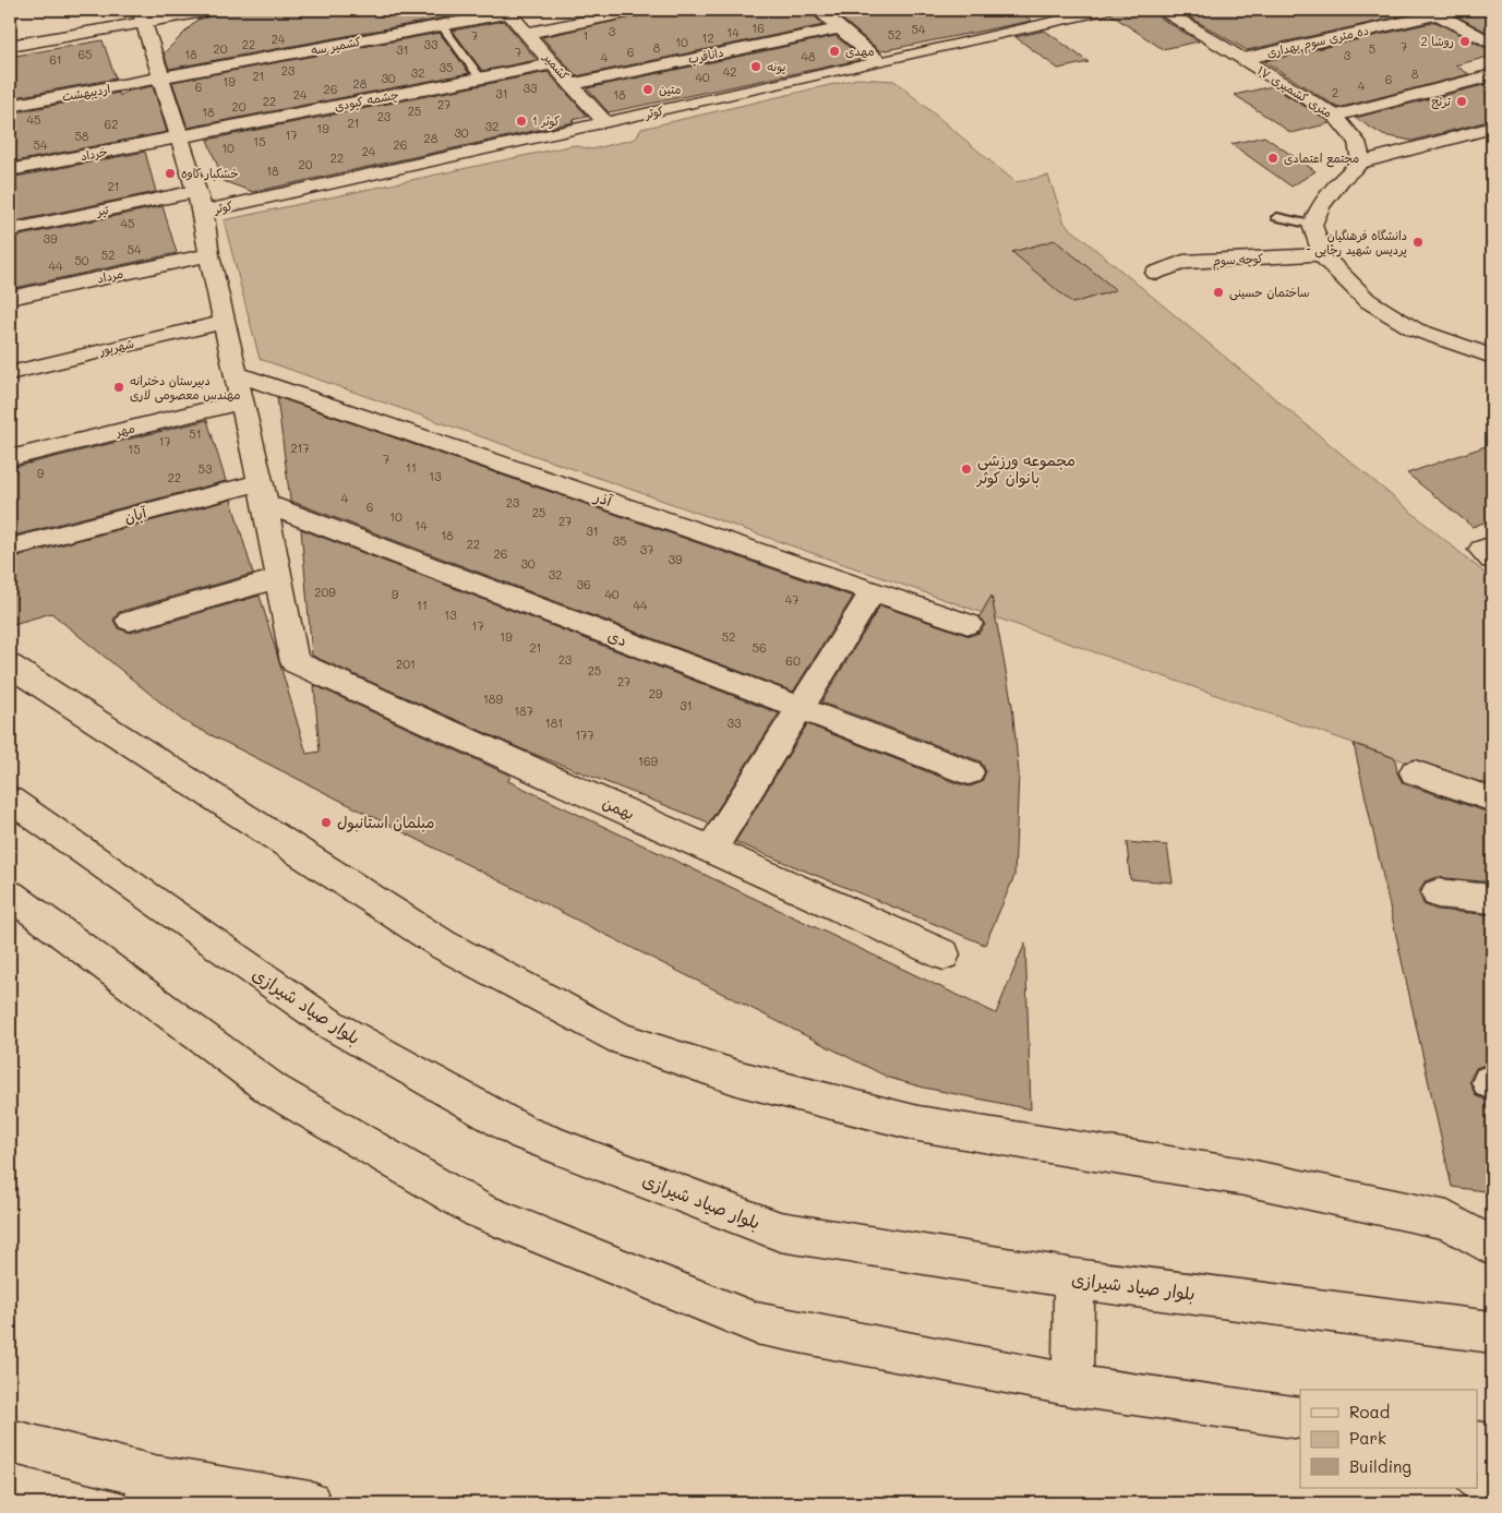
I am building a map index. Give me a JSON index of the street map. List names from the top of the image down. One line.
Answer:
{"streets":{"street":["ده متری سوم بهداری","کشمیر سه","دانافرب","کشمیر","۱۷ متری کشمیری","اردیبهشت","چشمه کبودی","کوثر","خرداد","تیر","کوچه سوم","مرداد","شهریور","مهر","آذر","آبان","دی","بهمن","بلوار صیاد شیرازی"]},"crossings":[["ده متری سوم بهداری","۱۷ متری کشمیری"],["کشمیر سه","کشمیر"],["کشمیر سه","اردیبهشت"],["کشمیر سه","کوثر"],["دانافرب","کشمیر"],["کشمیر","چشمه کبودی"],["کشمیر","کوثر"],["اردیبهشت","کوثر"],["چشمه کبودی","کوثر"],["چشمه کبودی","خرداد"],["کوثر","خرداد"],["کوثر","تیر"],["کوثر","مرداد"],["کوثر","شهریور"],["کوثر","مهر"],["کوثر","آذر"],["کوثر","آبان"],["کوثر","دی"],["کوثر","بهمن"],["آبان","دی"]],"places":["روشا 2","مهدی","پونه","متین","ترنج","کوثر 1","مجتمع اعتمادی","خشکبار کاوه","دانشگاه فرهنگیان - پردیس شهید رجایی","ساختمان حسینی","دبیرستان دخترانه مهندس معصومی لاری","مجموعه ورزشی بانوان کوثر","مبلمان استانبول"],"house_numbers":["16","54","3","14","52","7","1","12","24","10","22","33","7","8","20","5","31","7","6","65","18","3","48","4","61","35","23","42","32","8","21","40","30","6","19","28","4","6","33","26","2","31","24","18","22","27","20","25","18","23","45","21","62","32","19","30","17","58","28","15","54","26","10","24","22","20","18","21","45","39","54","52","50","44","51","17","217","15","7","11","53","9","13","22","4","23","6","25","10","27","14","31","18","35","22","37","26","39","30","32","36","209","9","40","47","11","44","13","17","19","52","21","56","23","60","201","25","27","29","189","31","187","181","33","177","169"],"legend":["Road","Park","Building"]}
